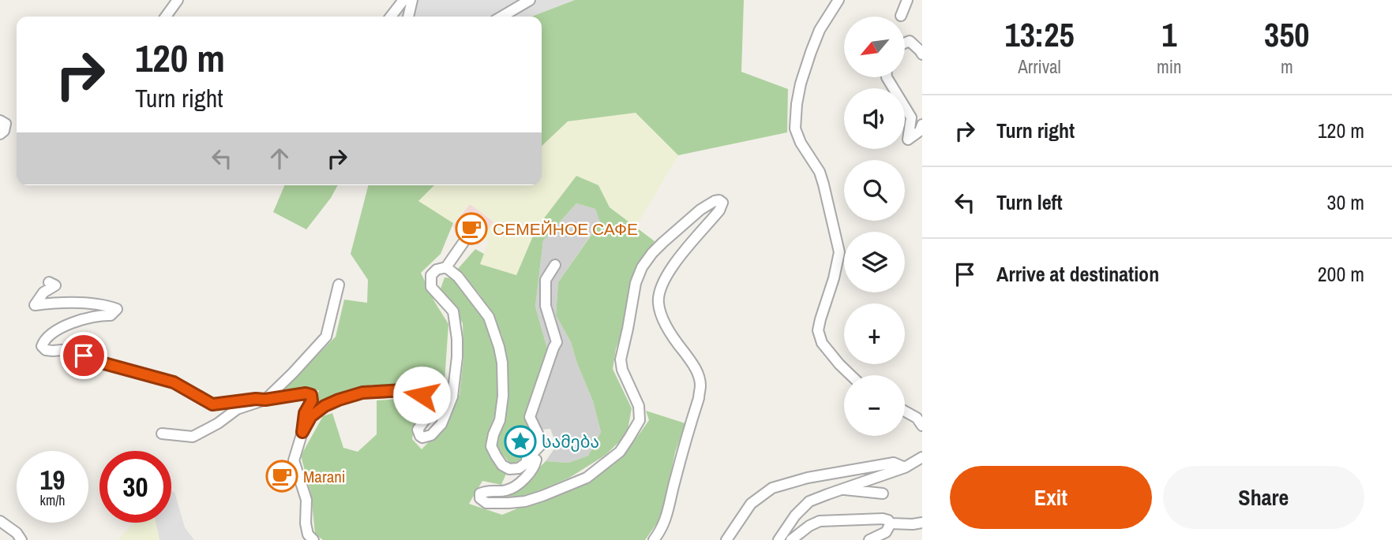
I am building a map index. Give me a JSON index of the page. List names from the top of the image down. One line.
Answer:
{"places":{"cafe":["СЕМЕЙНОЕ САФЕ","Marani"],"place":["სამება"]},"north":"bottom left","page":{"eta":["13:25","Arrival","1","min","350","m"],"map_buttons":["+","−"],"turn":["120 m","Turn right"],"list":[{"name":"Turn right","value":"120 m"},{"name":"Turn left","value":"30 m"},{"name":"Arrive at destination","value":"200 m"}],"speed":"19 km/h","limit":"30","buttons":["Exit","Share"]}}
